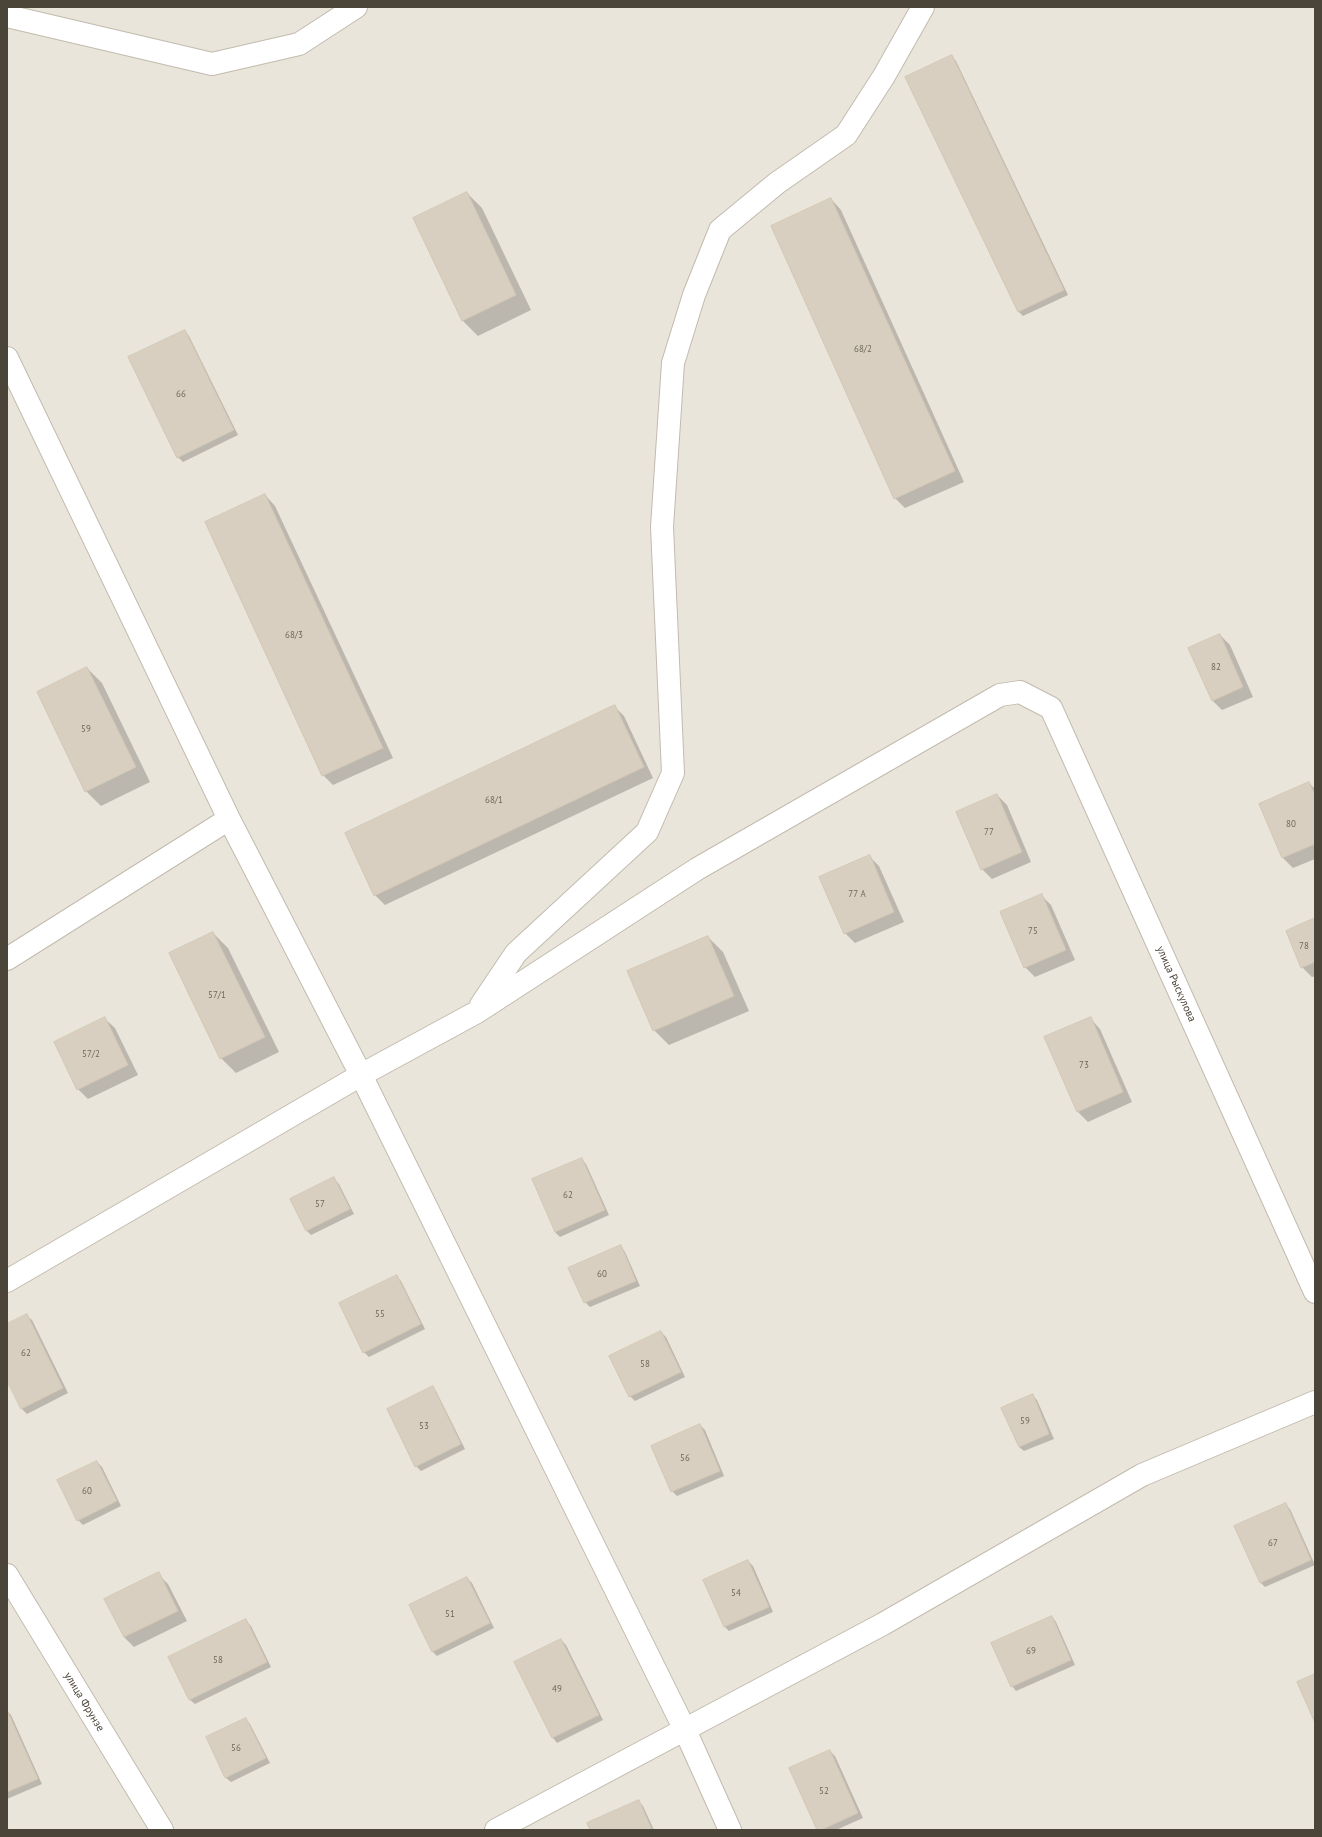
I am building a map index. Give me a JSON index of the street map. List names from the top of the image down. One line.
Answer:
{"streets":{"street":["улица Рыскулова","улица Фрунзе"]},"house_numbers":["68/2","66","68/3","82","59","68/1","80","77","77 А","75","78","57/1","57/2","73","62","57","60","55","62","58","59","53","56","60","67","54","51","69","58","49","56","52"]}
